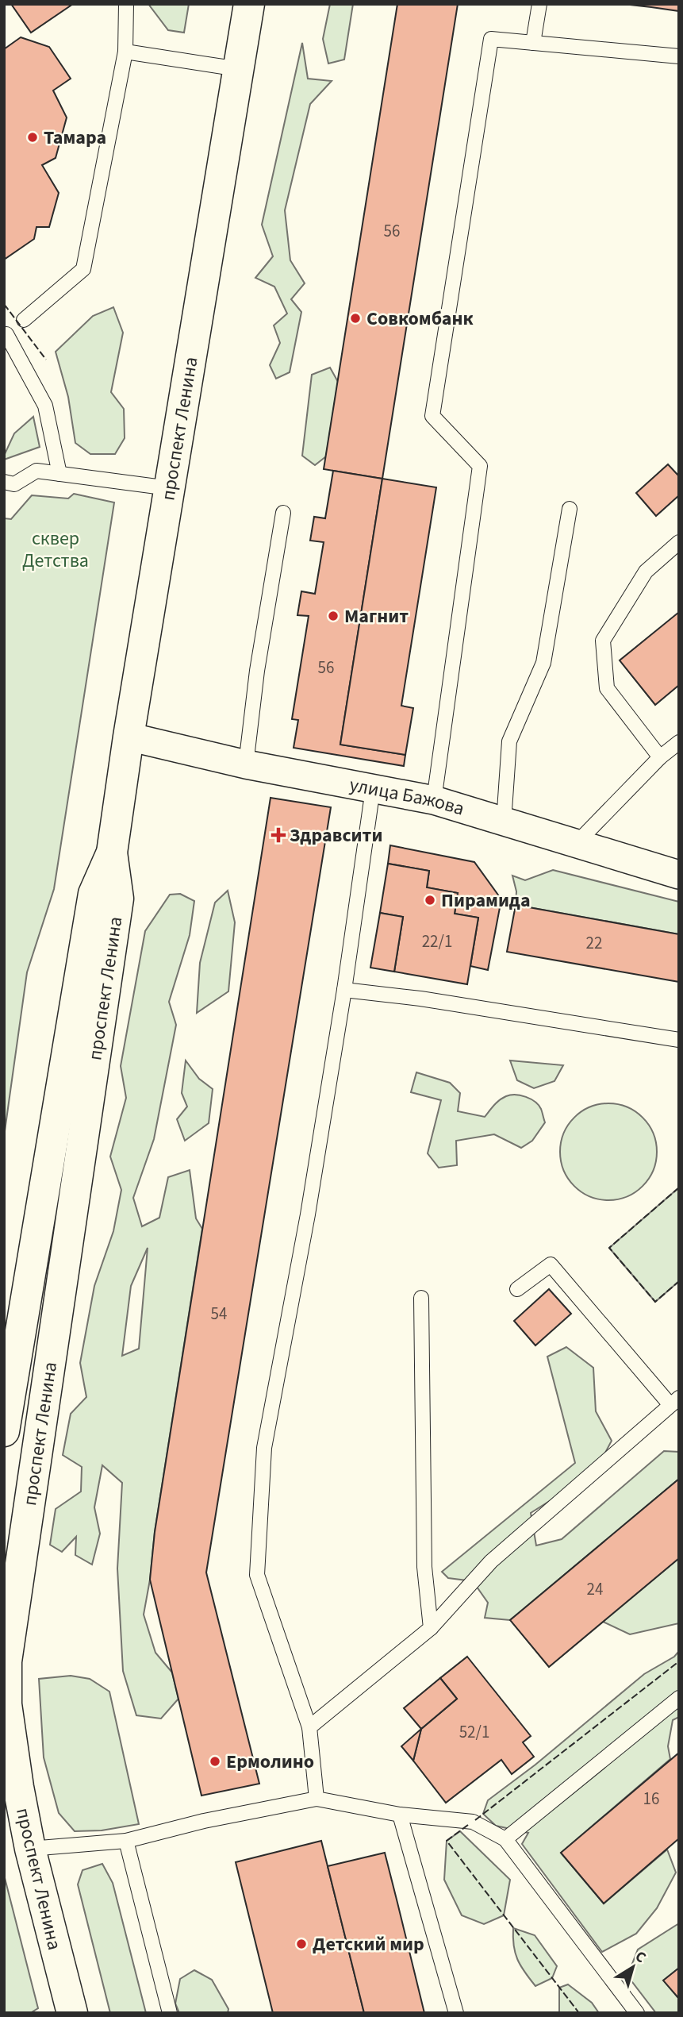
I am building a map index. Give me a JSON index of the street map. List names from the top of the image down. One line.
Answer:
{"streets":{"main road":["проспект Ленина"],"street":["улица Бажова"]},"crossings":[["проспект Ленина","улица Бажова"]],"parks":["сквер Детства"],"places":{"other":["Тамара","Совкомбанк","Магнит","Пирамида","Ермолино","Детский мир"],"health":["Здравсити"]},"house_numbers":["56","56","22/1","22","54","24","52/1","16"],"north":"top right"}
